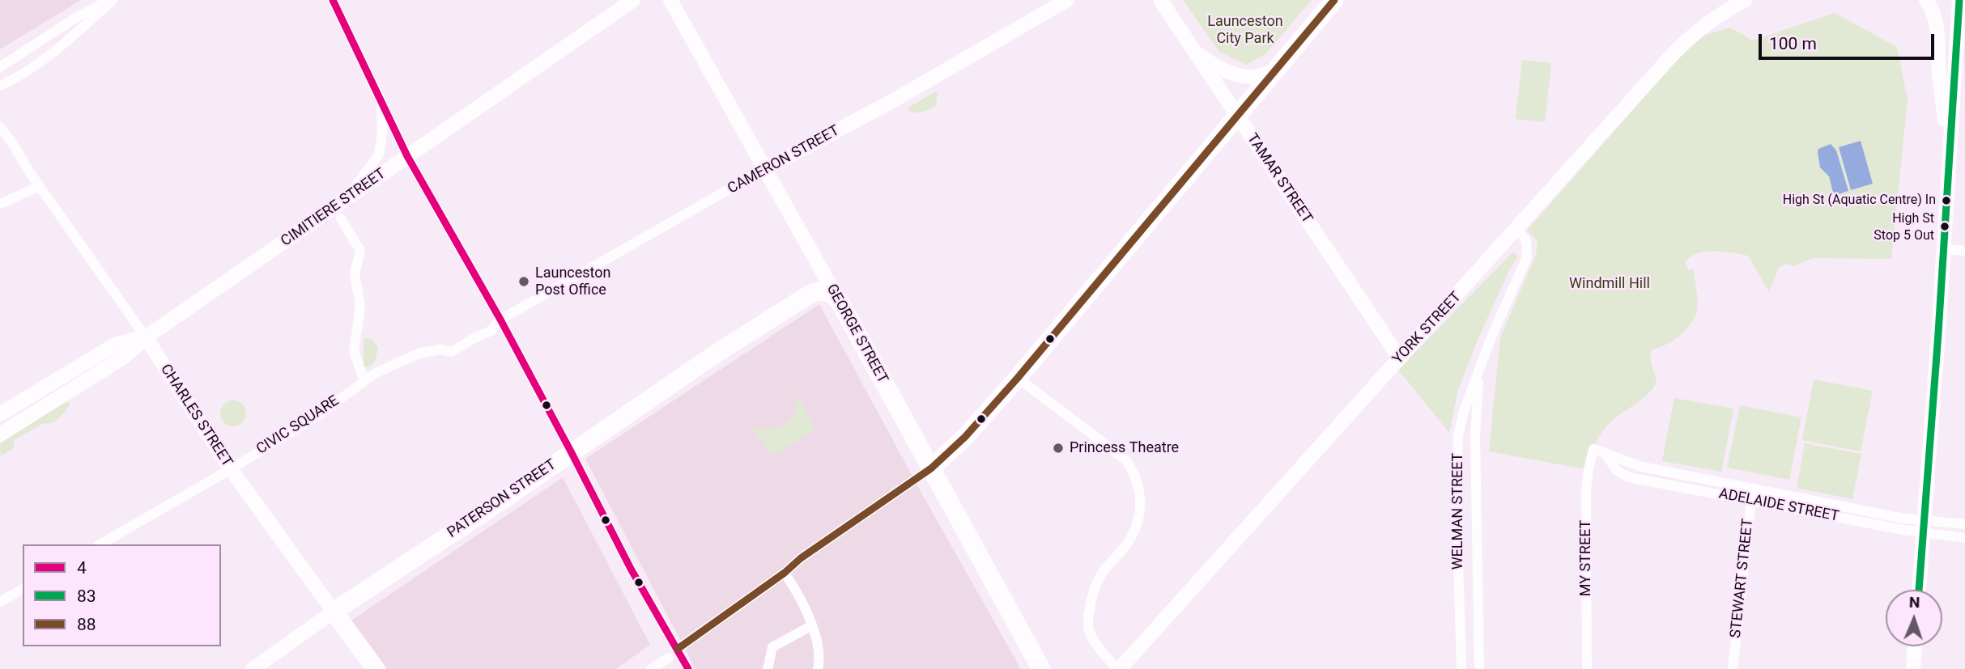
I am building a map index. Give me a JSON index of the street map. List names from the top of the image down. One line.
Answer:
{"streets":{"highway":["GEORGE STREET","CHARLES STREET","PATERSON STREET"],"street":["CAMERON STREET","TAMAR STREET","CIMITIERE STREET","YORK STREET","CIVIC SQUARE","ADELAIDE STREET","WELMAN STREET","MY STREET","STEWART STREET"]},"crossings":[["CAMERON STREET","GEORGE STREET"],["CAMERON STREET","CIVIC SQUARE"],["TAMAR STREET","YORK STREET"],["CIMITIERE STREET","CHARLES STREET"],["YORK STREET","WELMAN STREET"],["CHARLES STREET","CIVIC SQUARE"],["CHARLES STREET","PATERSON STREET"],["ADELAIDE STREET","MY STREET"],["ADELAIDE STREET","STEWART STREET"]],"parks":["Launceston City Park","Windmill Hill"],"places":["High St (Aquatic Centre) In","High St Stop 5 Out","Launceston Post Office","Princess Theatre"],"lines":["transit line 4","transit line 83","transit line 88"],"legend":["4","83","88"],"scale_bar":"100 m","north":"top"}
